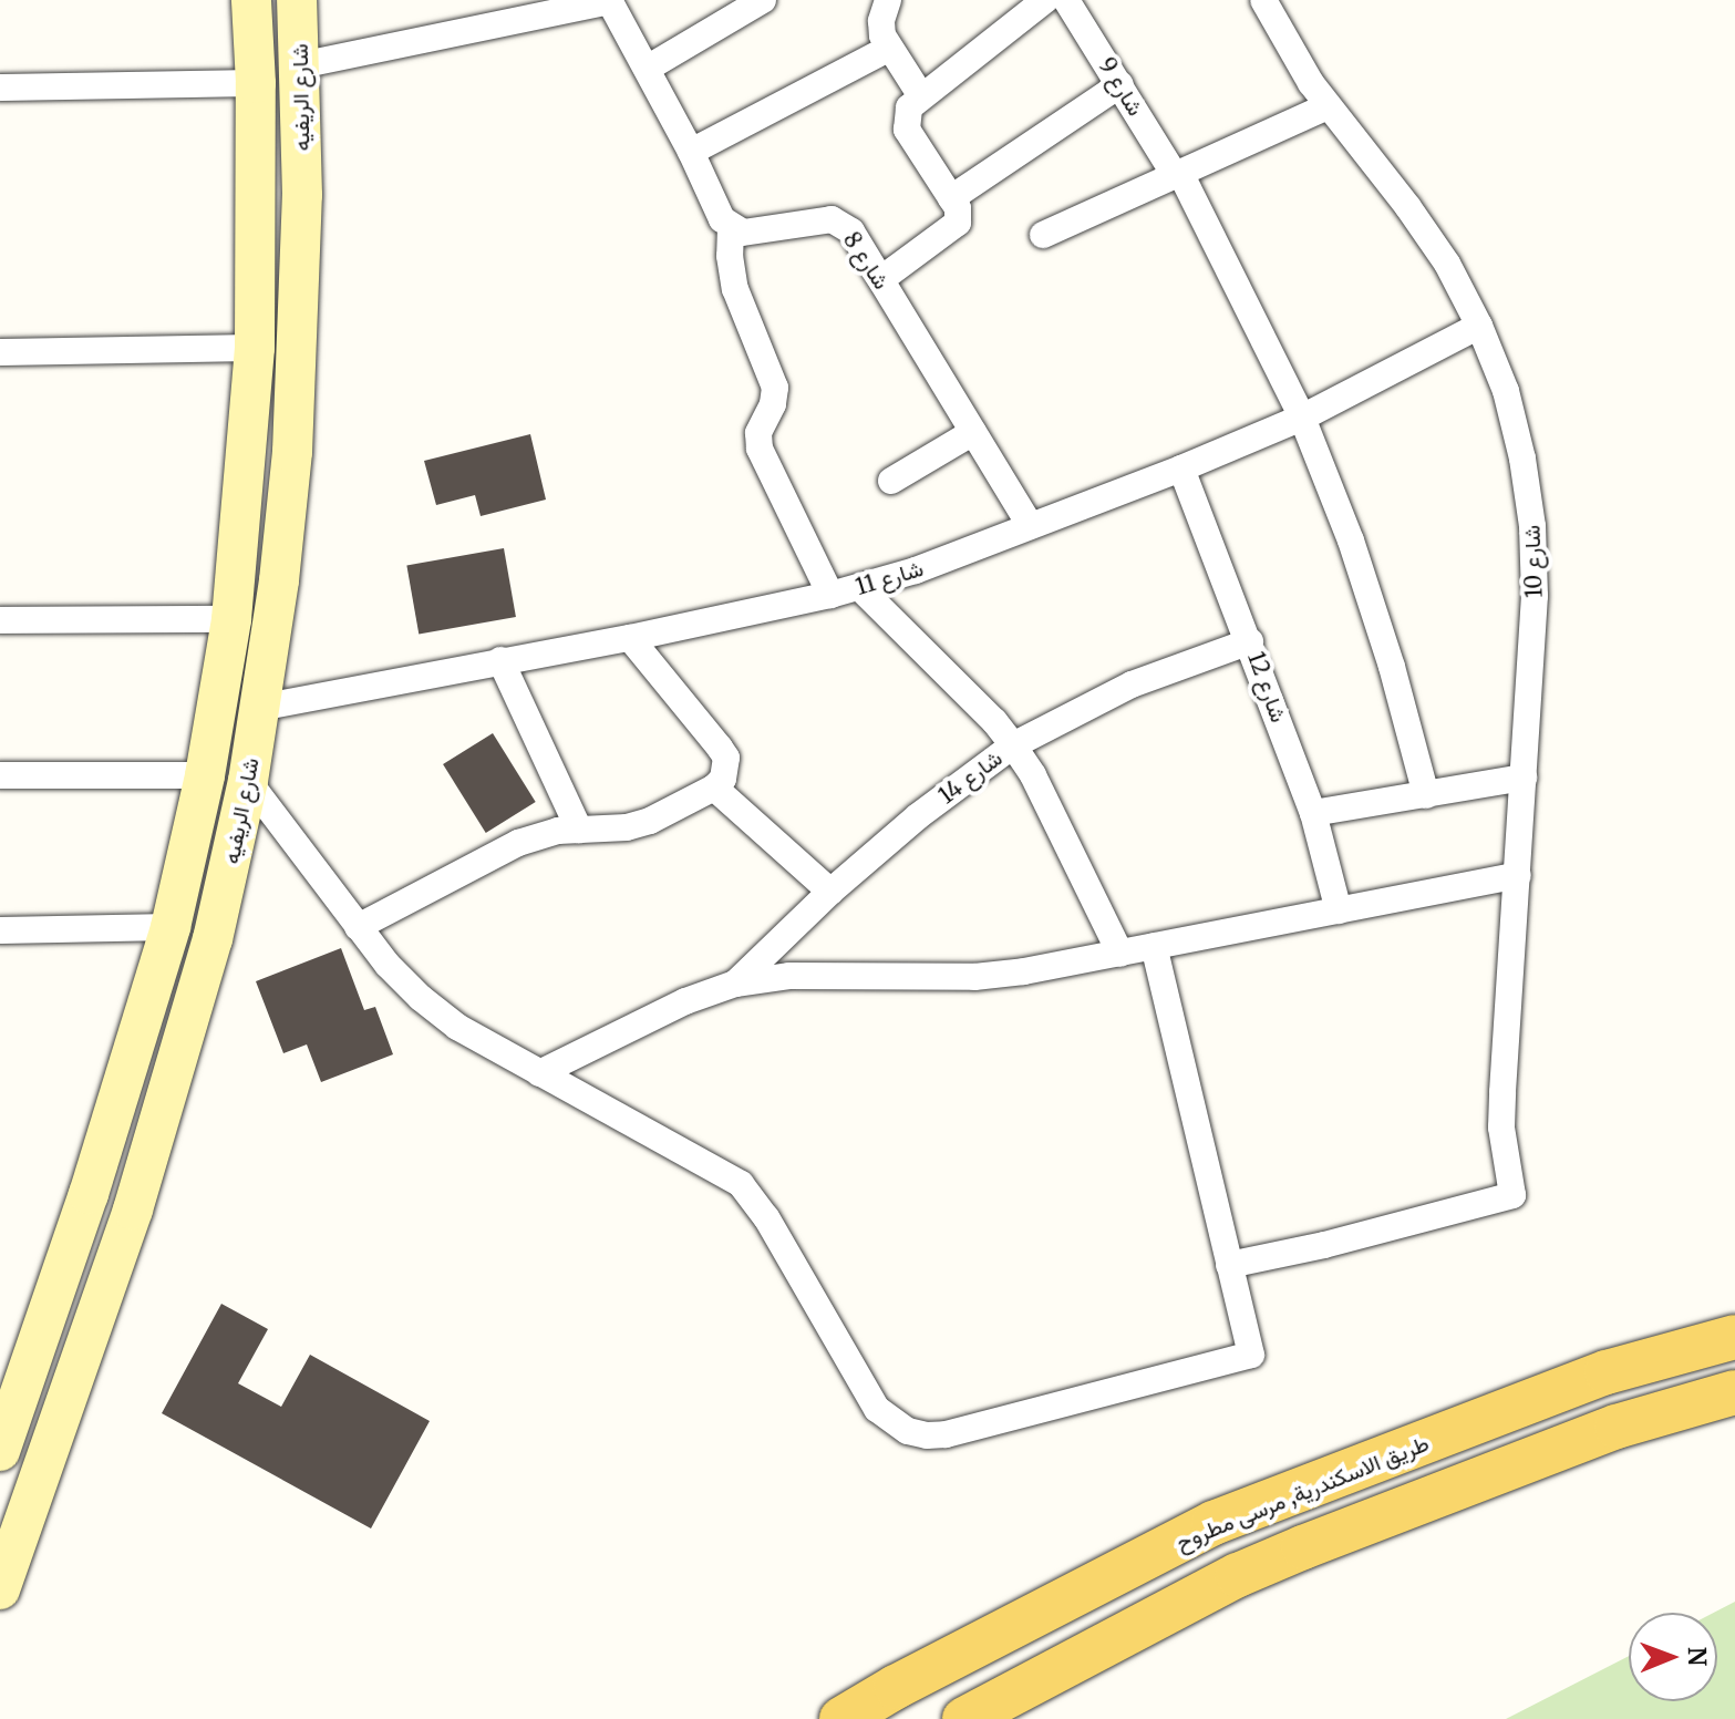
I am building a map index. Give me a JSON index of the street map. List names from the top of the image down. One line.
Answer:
{"streets":{"main road":["طريق الاسكندرية, مرسى مطروح"],"street":["شارع 9","شارع الريفيه","شارع 8","شارع 10","شارع 11","شارع 12","شارع 14"]},"crossings":[["شارع 9","شارع 11"],["شارع الريفيه","شارع 11"],["شارع 8","شارع 11"],["شارع 10","شارع 11"],["شارع 11","شارع 12"],["شارع 12","شارع 14"]],"north":"right"}
